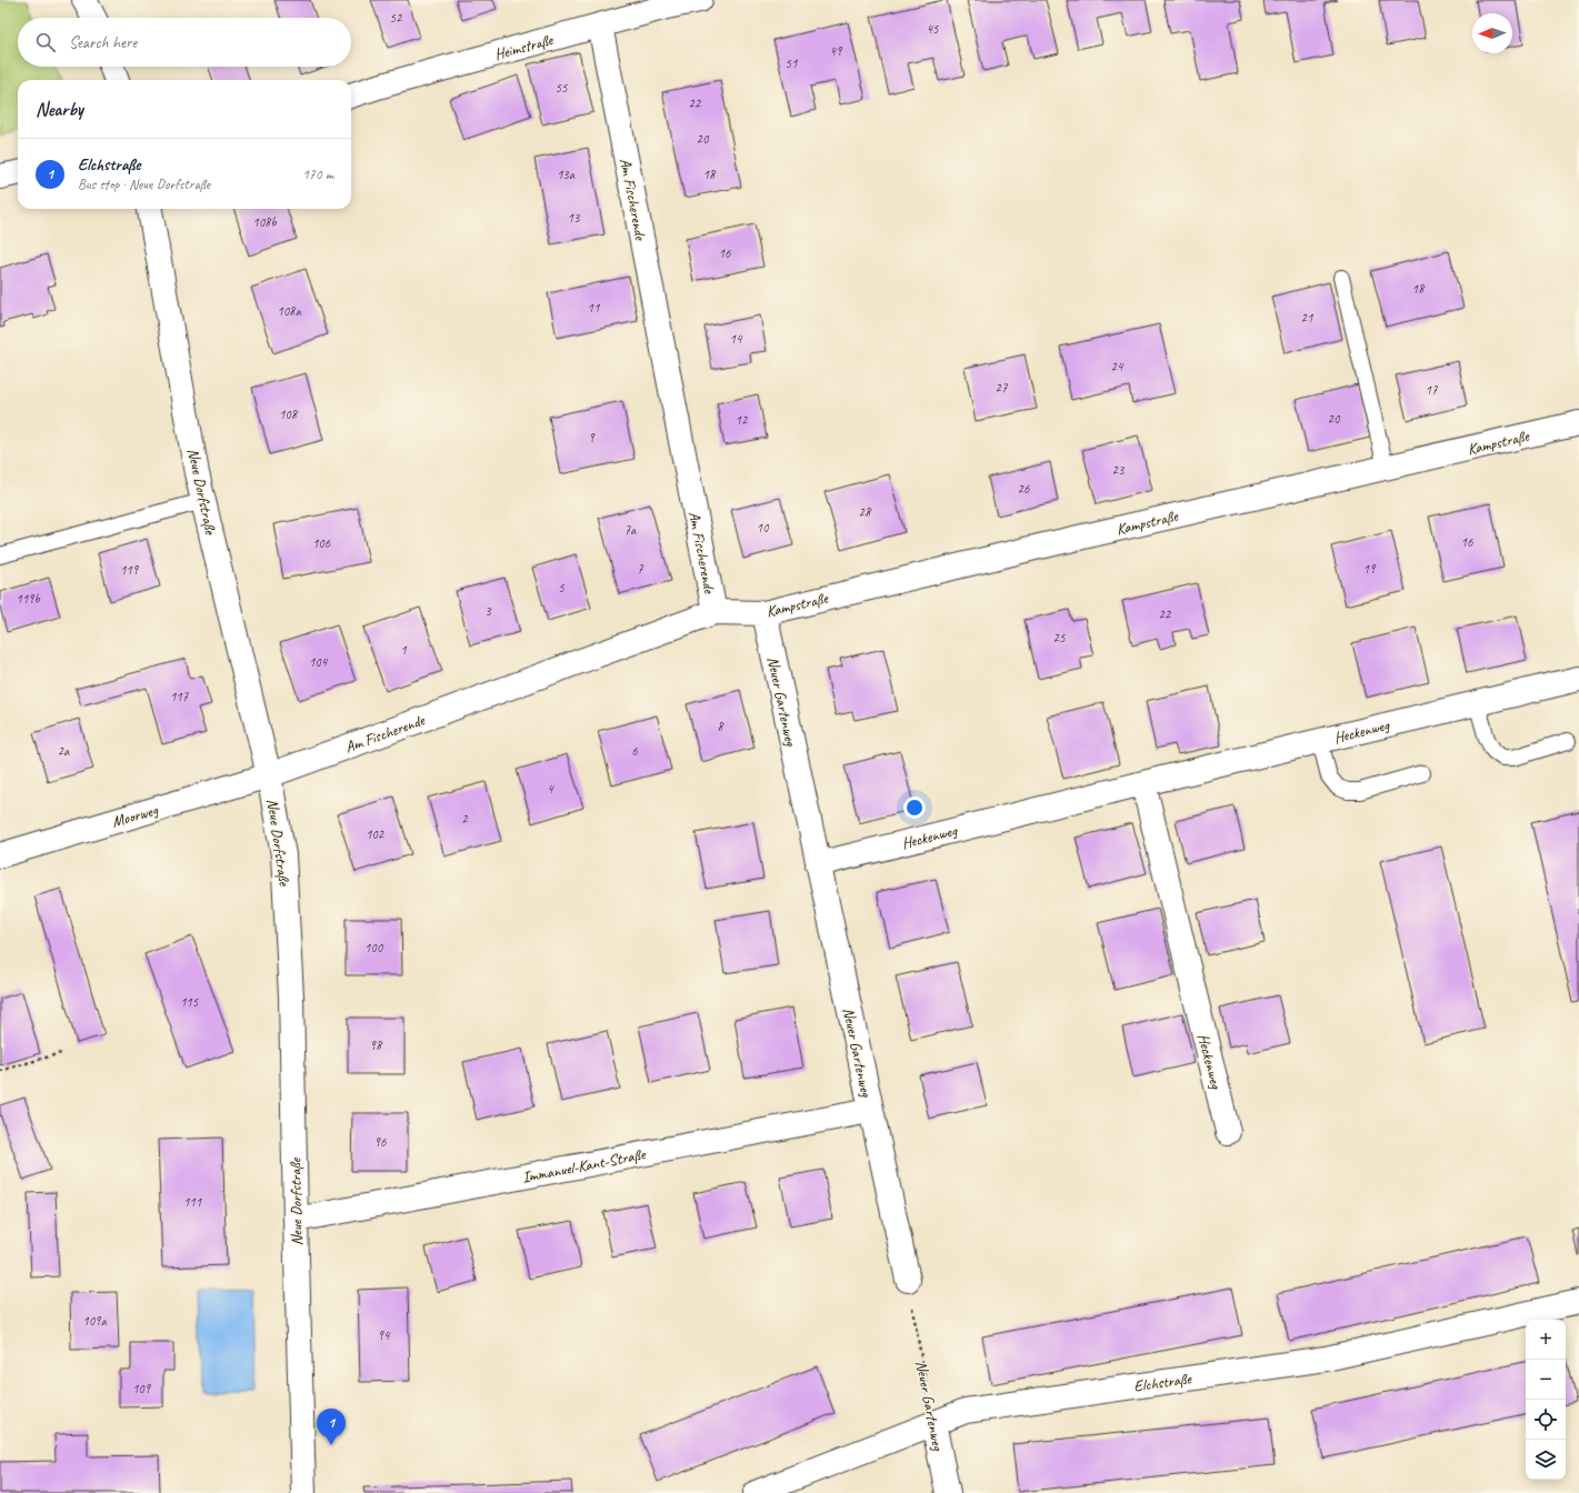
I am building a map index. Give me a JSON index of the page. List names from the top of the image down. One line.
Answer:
{"streets":{"street":["Heimstraße","Am Fischerende","Kampstraße","Neue Dorfstraße","Neuer Gartenweg","Heckenweg","Moorweg","Immanuel-Kant-Straße","Elchstraße"]},"crossings":[["Heimstraße","Am Fischerende"],["Am Fischerende","Kampstraße"],["Am Fischerende","Neue Dorfstraße"],["Am Fischerende","Moorweg"],["Kampstraße","Neuer Gartenweg"],["Neue Dorfstraße","Moorweg"],["Neue Dorfstraße","Immanuel-Kant-Straße"],["Neuer Gartenweg","Heckenweg"],["Neuer Gartenweg","Immanuel-Kant-Straße"],["Neuer Gartenweg","Elchstraße"]],"house_numbers":["52","45","49","51","55","22","20","13a","18","13","108b","16","18","11","108a","21","14","24","27","17","108","20","12","9","23","26","28","10","7a","16","106","7","19","119","5","119b","3","22","25","1","104","117","8","2a","6","4","2","102","100","115","98","96","111","109a","94","109"],"north":"left","page":{"search":"Search here","heading":"Nearby","list":[{"mark":"1","name":"Elchstraße","note":"Bus stop · Neue Dorfstraße","value":"170 m"}],"map_buttons":["+","−"],"pins":"1"}}
